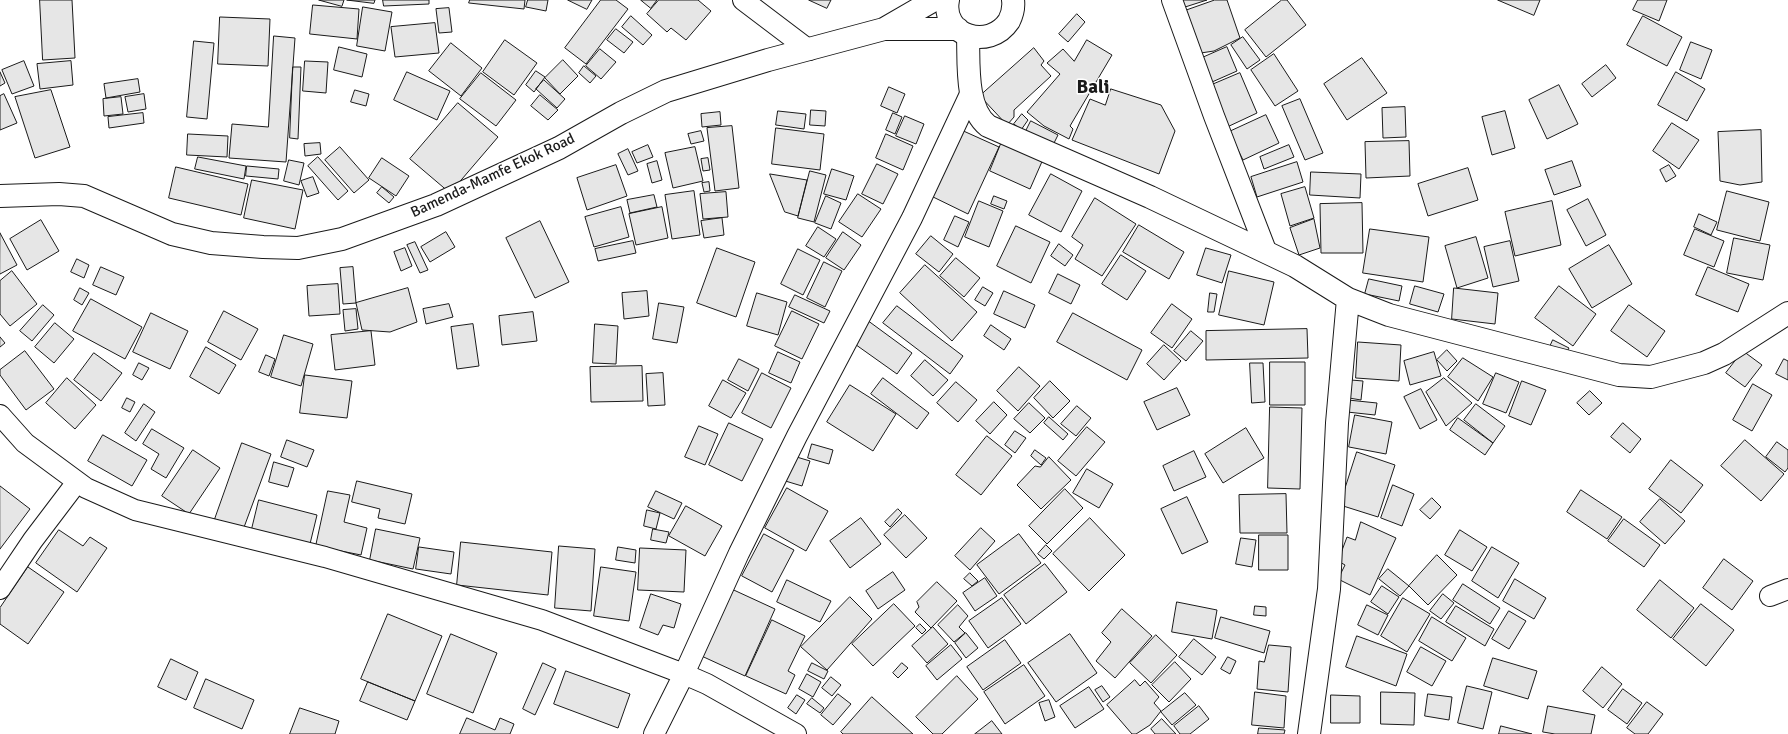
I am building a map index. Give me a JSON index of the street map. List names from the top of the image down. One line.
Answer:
{"streets":{"main road":["Bamenda-Mamfe Ekok Road"]},"districts":["Bali"]}
